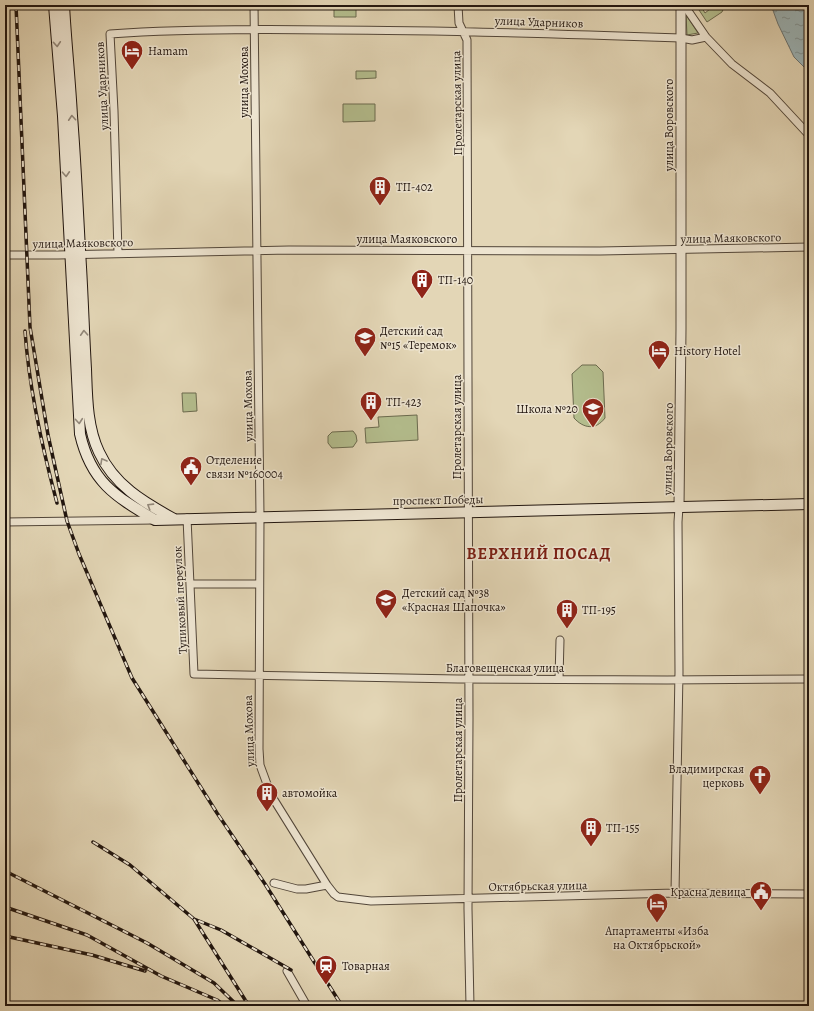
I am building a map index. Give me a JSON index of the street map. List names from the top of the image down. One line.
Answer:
{"streets":{"main road":["проспект Победы"],"street":["улица Ударников","улица Мохова","Пролетарская улица","улица Воровского","улица Маяковского","Тупиковый переулок","Благовещенская улица","Октябрьская улица"]},"crossings":[["улица Ударников","улица Мохова"],["улица Ударников","Пролетарская улица"],["улица Ударников","улица Воровского"],["улица Ударников","улица Маяковского"],["улица Мохова","улица Маяковского"],["улица Мохова","проспект Победы"],["улица Мохова","Благовещенская улица"],["улица Мохова","Октябрьская улица"],["Пролетарская улица","улица Маяковского"],["Пролетарская улица","проспект Победы"],["Пролетарская улица","Благовещенская улица"],["Пролетарская улица","Октябрьская улица"],["улица Воровского","улица Маяковского"],["улица Воровского","проспект Победы"],["улица Воровского","Благовещенская улица"],["улица Воровского","Октябрьская улица"],["проспект Победы","Тупиковый переулок"],["Тупиковый переулок","Благовещенская улица"]],"districts":["ВЕРХНИЙ ПОСАД"],"places":{"hotel":["Hamam","History Hotel","Апартаменты «Изба на Октябрьской»"],"building":["ТП-402","ТП-140","ТП-423","ТП-195","автомойка","ТП-155"],"school or university":["Детский сад №15 «Теремок»","Школа №20","Детский сад №38 «Красная Шапочка»"],"public building":["Отделение связи №160004","Красна девица"],"church":["Владимирская церковь"],"station":["Товарная"]}}
